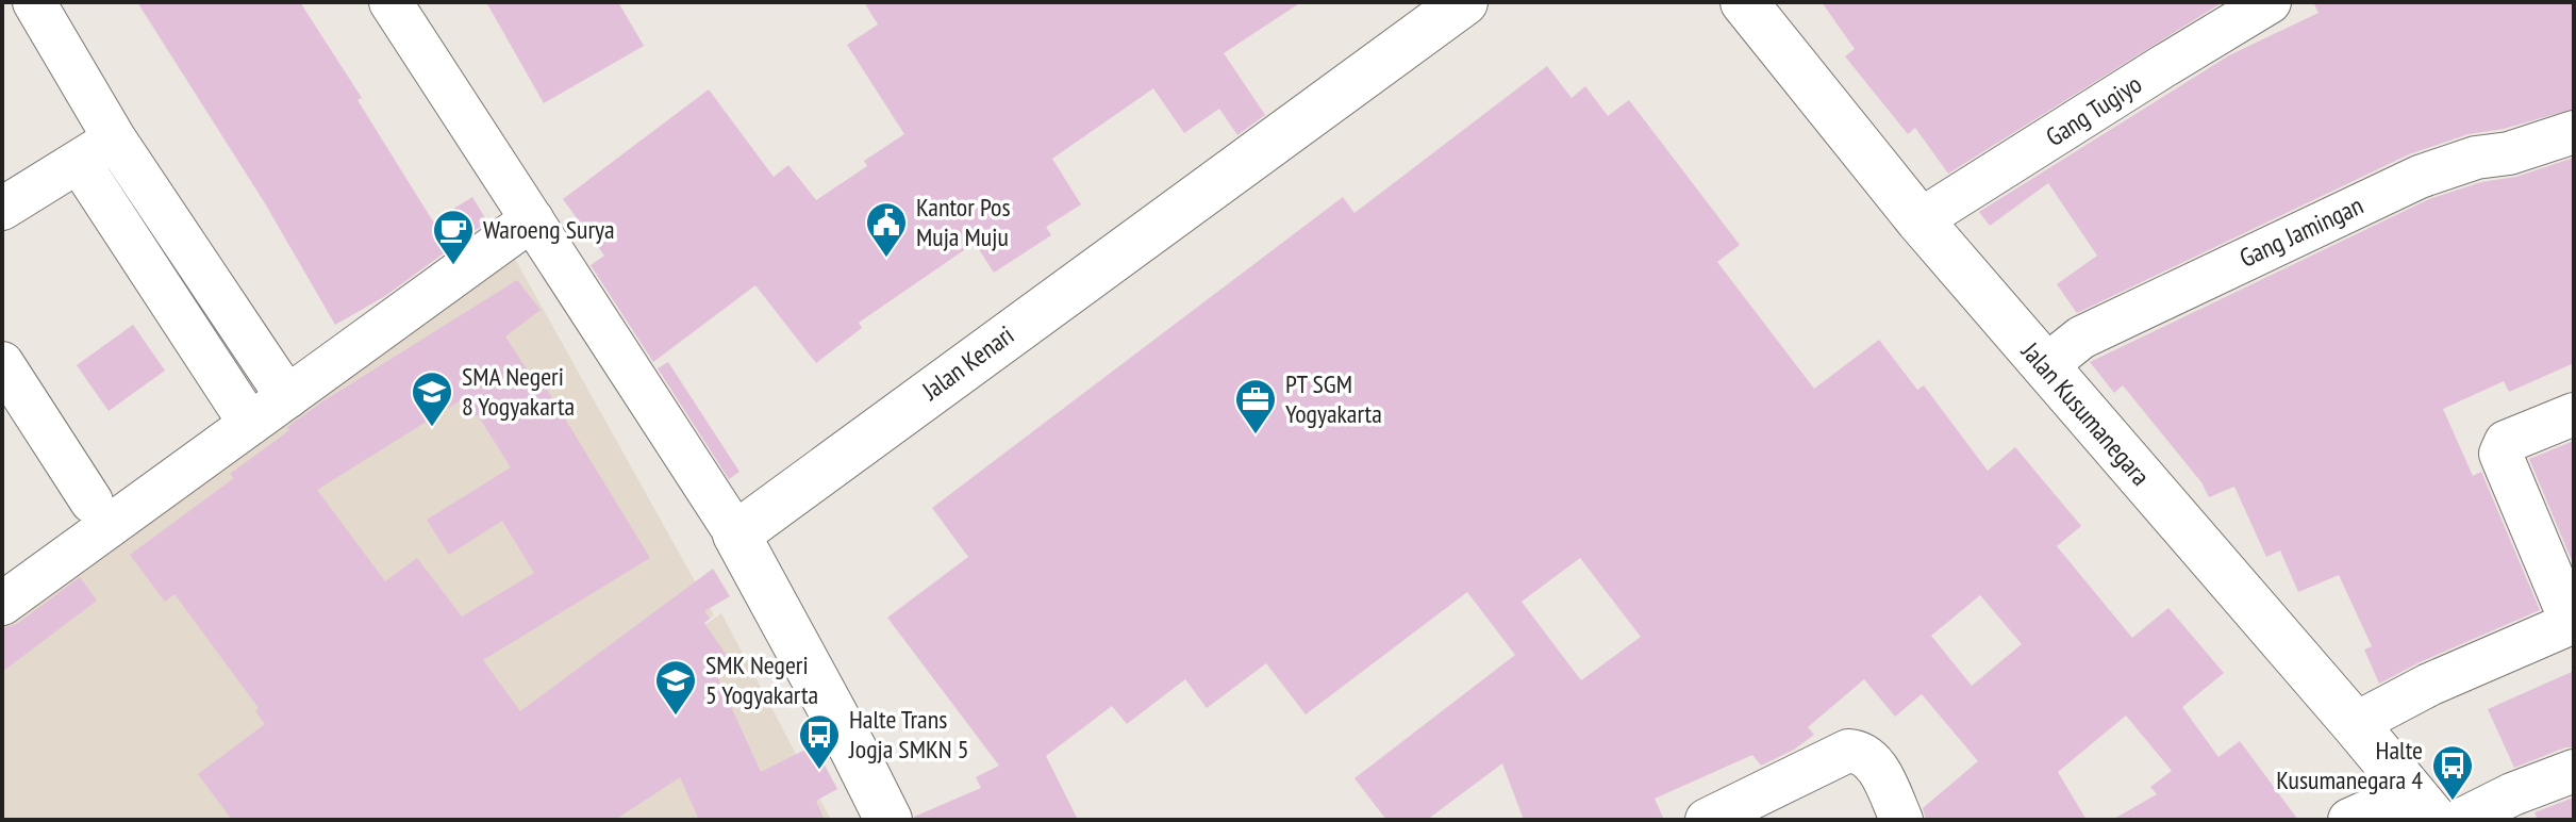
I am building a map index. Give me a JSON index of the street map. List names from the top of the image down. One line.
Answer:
{"streets":{"main road":["Jalan Kenari","Jalan Kusumanegara"],"street":["Gang Tugiyo","Gang Jamingan"]},"crossings":[["Gang Tugiyo","Jalan Kusumanegara"],["Gang Jamingan","Jalan Kusumanegara"]],"places":{"public building":["Kantor Pos Muja Muju"],"cafe":["Waroeng Surya"],"school or university":["SMA Negeri 8 Yogyakarta","SMK Negeri 5 Yogyakarta"],"office":["PT SGM Yogyakarta"],"bus stop":["Halte Trans Jogja SMKN 5","Halte Kusumanegara 4"]}}
